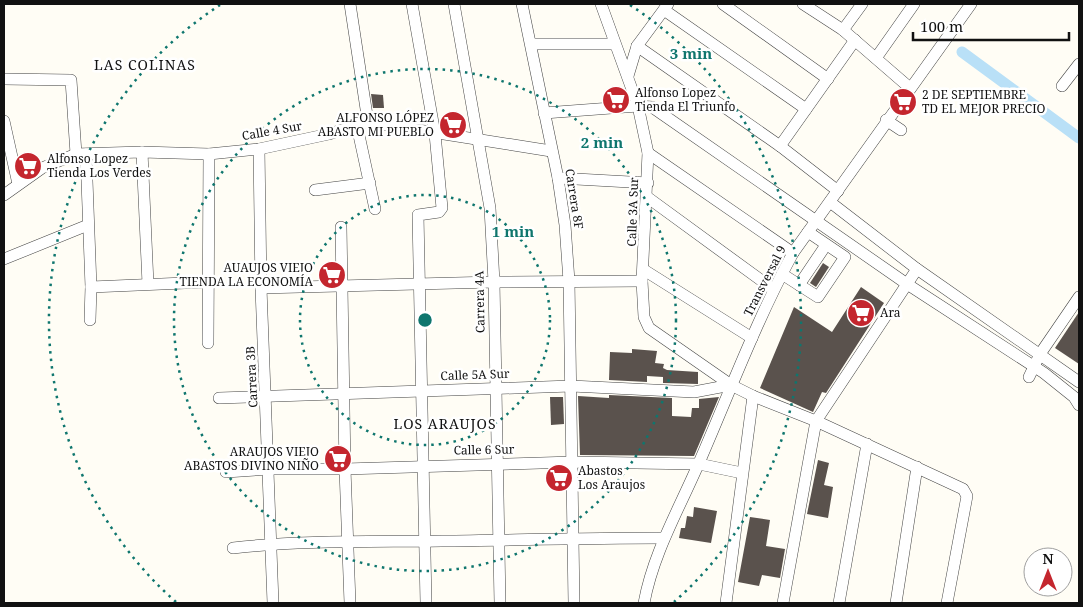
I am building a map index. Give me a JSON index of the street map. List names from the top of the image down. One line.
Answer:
{"streets":{"street":["Calle 4 Sur","Carrera 8F","Calle 3A Sur","Transversal 9","Carrera 4A","Calle 5A Sur","Carrera 3B","Calle 6 Sur"]},"crossings":[["Calle 4 Sur","Carrera 8F"],["Calle 4 Sur","Carrera 4A"],["Calle 4 Sur","Carrera 3B"],["Carrera 8F","Calle 5A Sur"],["Carrera 8F","Calle 6 Sur"],["Calle 3A Sur","Transversal 9"],["Calle 3A Sur","Calle 5A Sur"],["Transversal 9","Calle 5A Sur"],["Transversal 9","Calle 6 Sur"],["Carrera 4A","Calle 5A Sur"],["Carrera 4A","Calle 6 Sur"],["Calle 5A Sur","Carrera 3B"],["Carrera 3B","Calle 6 Sur"]],"districts":["LAS COLINAS","LOS ARAUJOS"],"places":{"supermarket":["Alfonso Lopez Tienda El Triunfo","2 DE SEPTIEMBRE TD EL MEJOR PRECIO","ALFONSO LÓPEZ ABASTO MI PUEBLO","Alfonso Lopez Tienda Los Verdes","AUAUJOS VIEJO TIENDA LA ECONOMÍA","Ara","ARAUJOS VIEJO ABASTOS DIVINO NIÑO","Abastos Los Araujos"]},"scale_bar":"100 m","north":"top","rings":["3 min","2 min","1 min"]}
